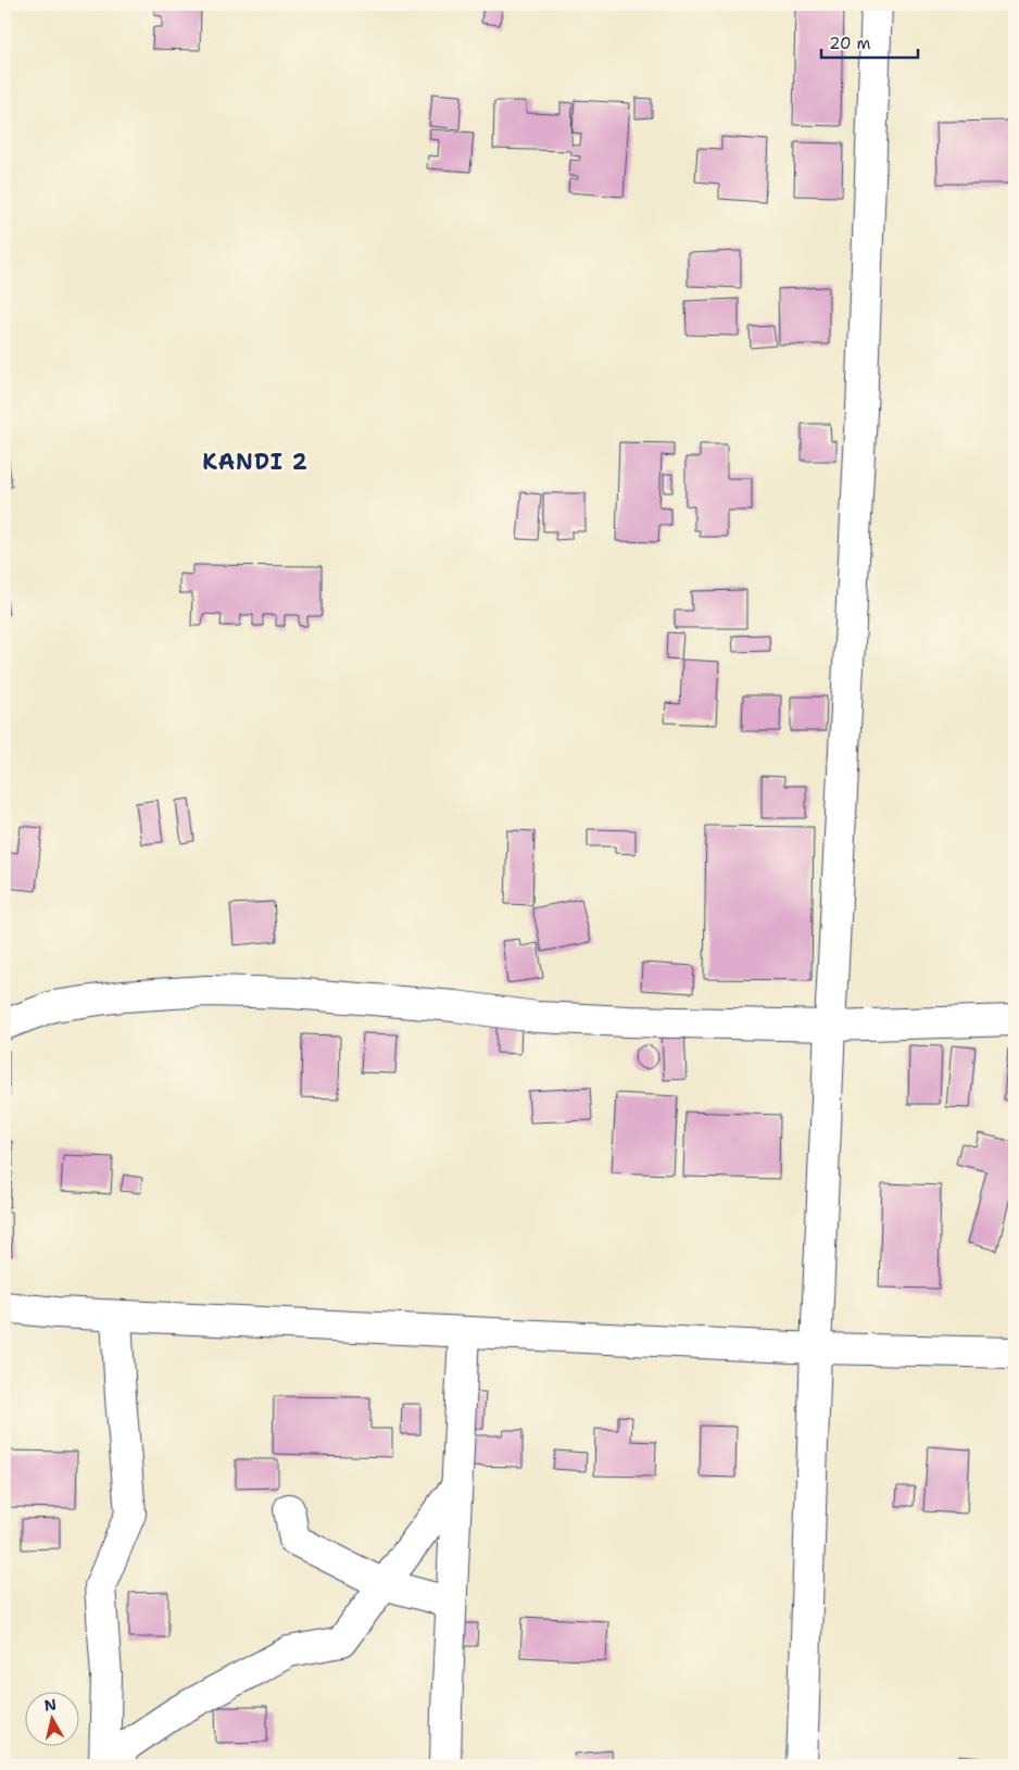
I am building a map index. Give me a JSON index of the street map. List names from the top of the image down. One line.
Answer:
{"districts":["KANDI 2"],"scale_bar":"20 m","north":"top"}
